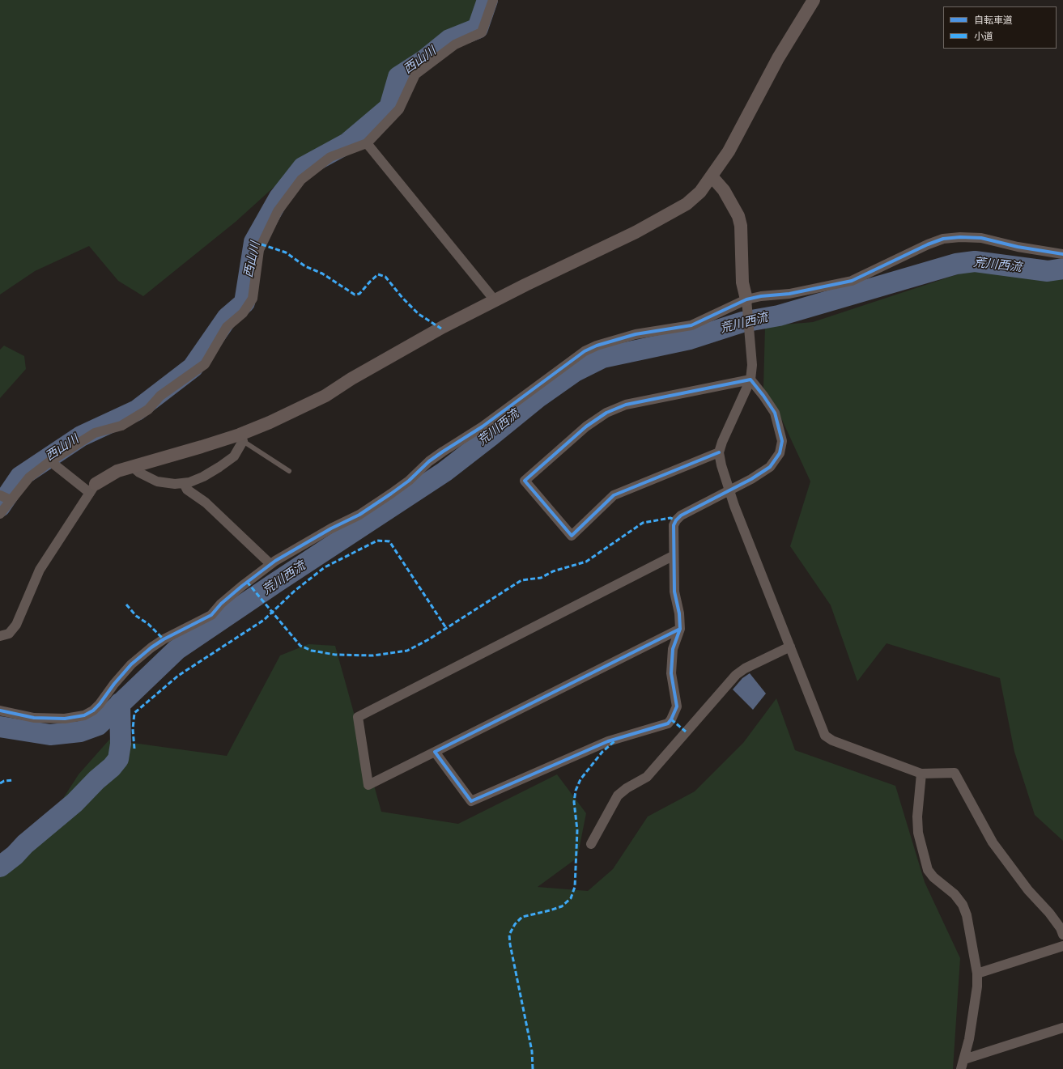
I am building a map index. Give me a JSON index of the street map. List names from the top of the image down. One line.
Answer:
{"water":["西山川","荒川西流"],"legend":["自転車道","小道"]}
